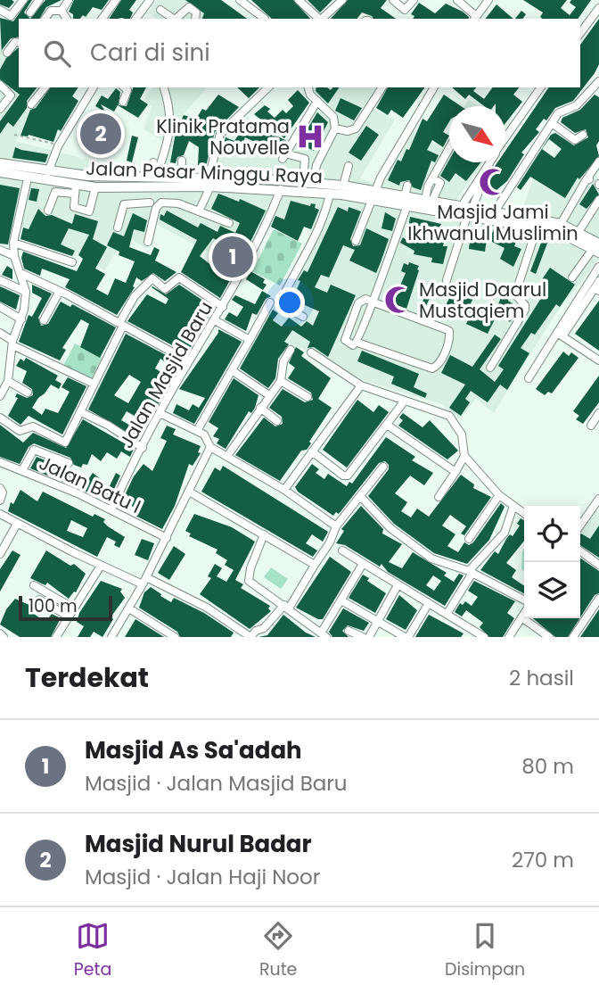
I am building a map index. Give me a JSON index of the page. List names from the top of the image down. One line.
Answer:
{"streets":{"main road":["Jalan Pasar Minggu Raya"],"street":["Jalan Masjid Baru","Jalan Batu I"]},"crossings":[["Jalan Pasar Minggu Raya","Jalan Masjid Baru"],["Jalan Masjid Baru","Jalan Batu I"]],"places":{"hospital":["Klinik Pratama Nouvelle"],"mosque":["Masjid Jami Ikhwanul Muslimin","Masjid Daarul Mustaqiem"]},"scale_bar":"100 m","north":"bottom right","page":{"search":"Cari di sini","pins":["2","1"],"scale":"100 m","heading":["Terdekat","2 hasil"],"list":[{"mark":"1","name":"Masjid As Sa'adah","note":"Masjid · Jalan Masjid Baru","value":"80 m"},{"mark":"2","name":"Masjid Nurul Badar","note":"Masjid · Jalan Haji Noor","value":"270 m"}],"nav":["Peta","Rute","Disimpan"]}}
